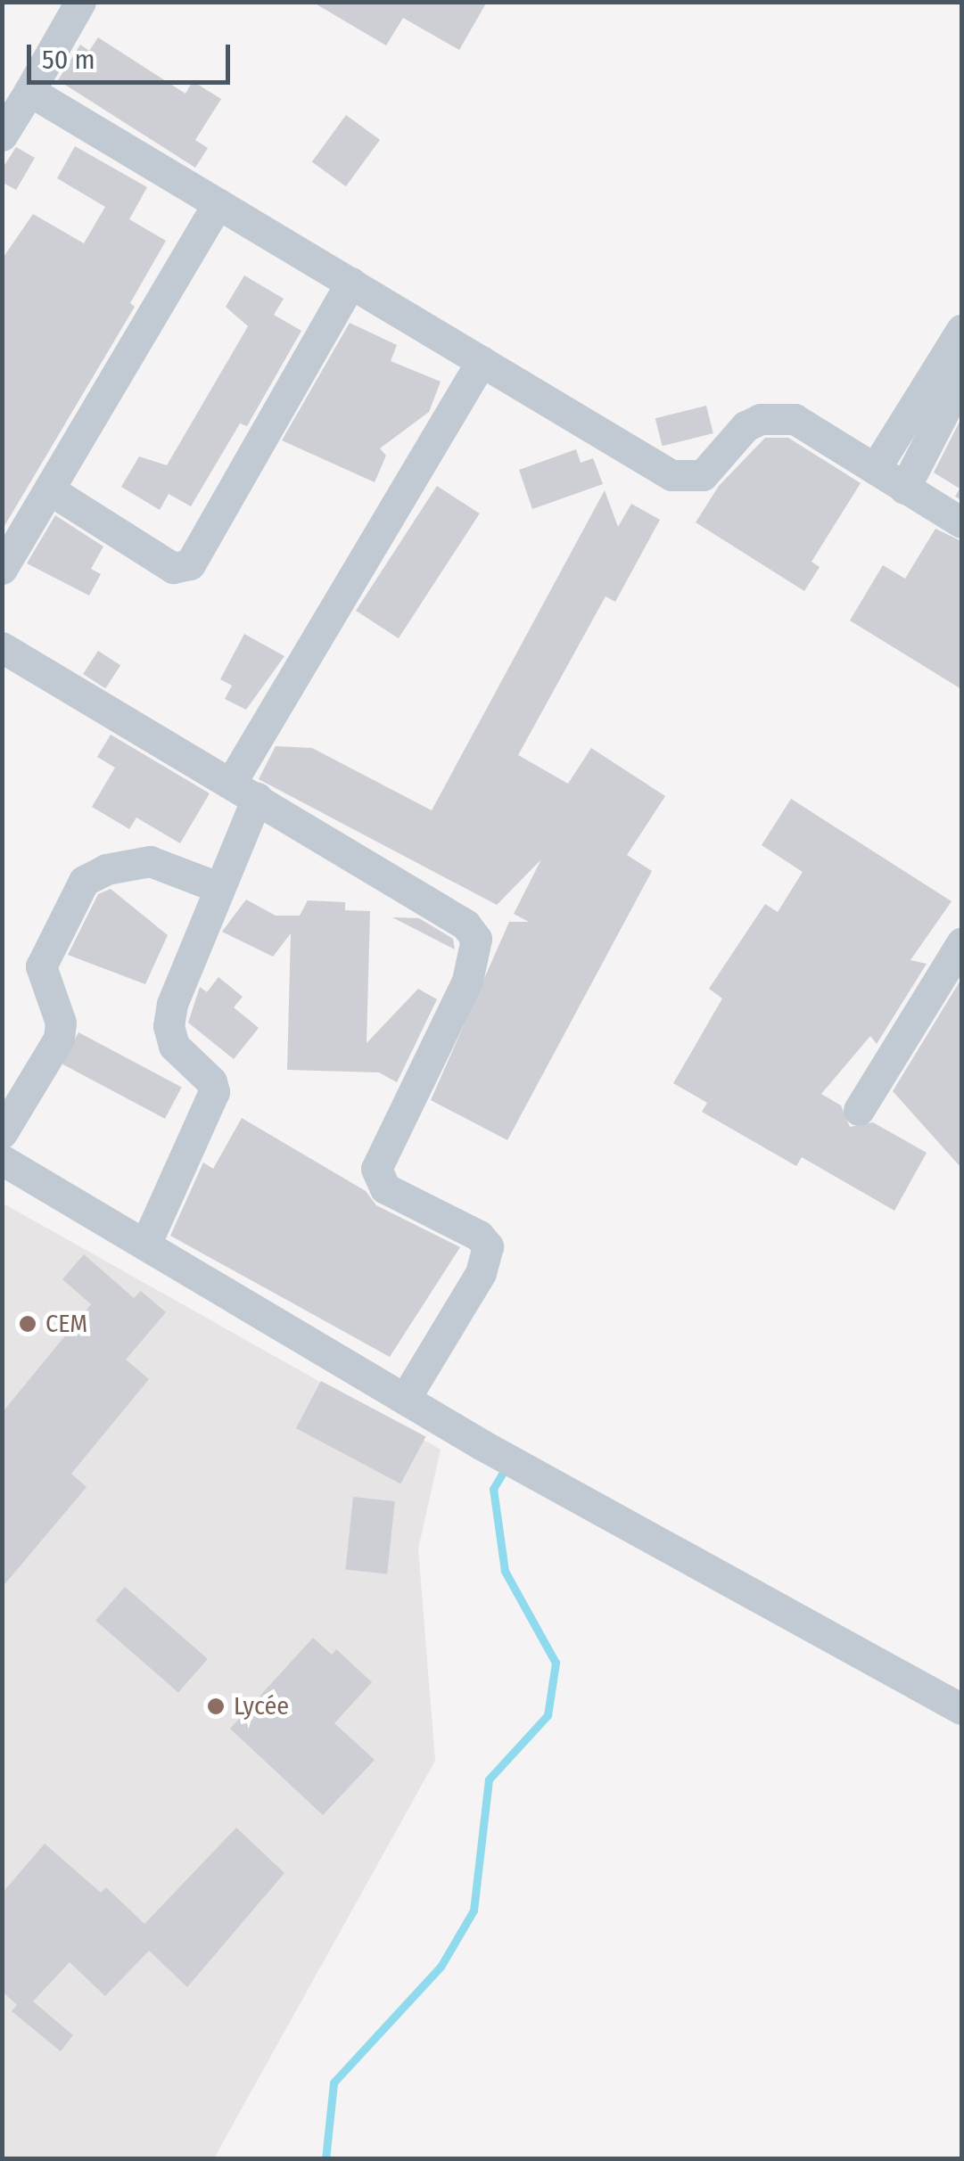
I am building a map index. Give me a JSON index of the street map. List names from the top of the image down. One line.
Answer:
{"places":["CEM","Lycée"],"scale_bar":"50 m"}
